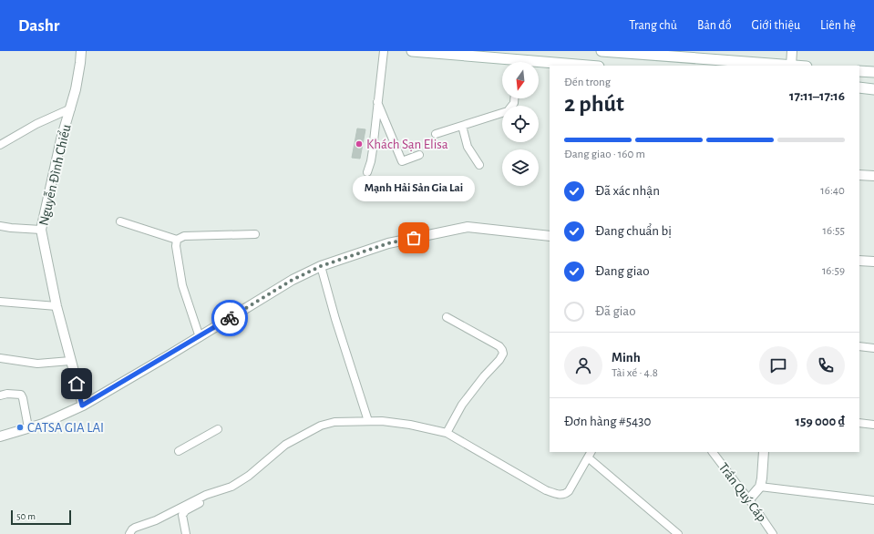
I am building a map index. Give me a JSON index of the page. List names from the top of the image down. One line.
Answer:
{"streets":{"street":["Nguyễn Đình Chiểu","Trần Quý Cáp"]},"places":["Khách Sạn Elisa","Mạnh Hải Sản Gia Lai","CATSA GIA LAI"],"scale_bar":"50 m","north":"bottom","page":{"header":"Dashr","nav":["Trang chủ","Bản đồ","Giới thiệu","Liên hệ"],"heading":["2 phút","Đến trong","17:11–17:16"],"panel":["Minh","Tài xế · 4.8","Đơn hàng #5430","159 000 ₫"],"bar":"Đang giao · 160 m","list":[["Đã xác nhận","16:40"],["Đang chuẩn bị","16:55"],["Đang giao","16:59"],"Đã giao"],"bubble":"Mạnh Hải Sản Gia Lai","scale":"50 m"}}
